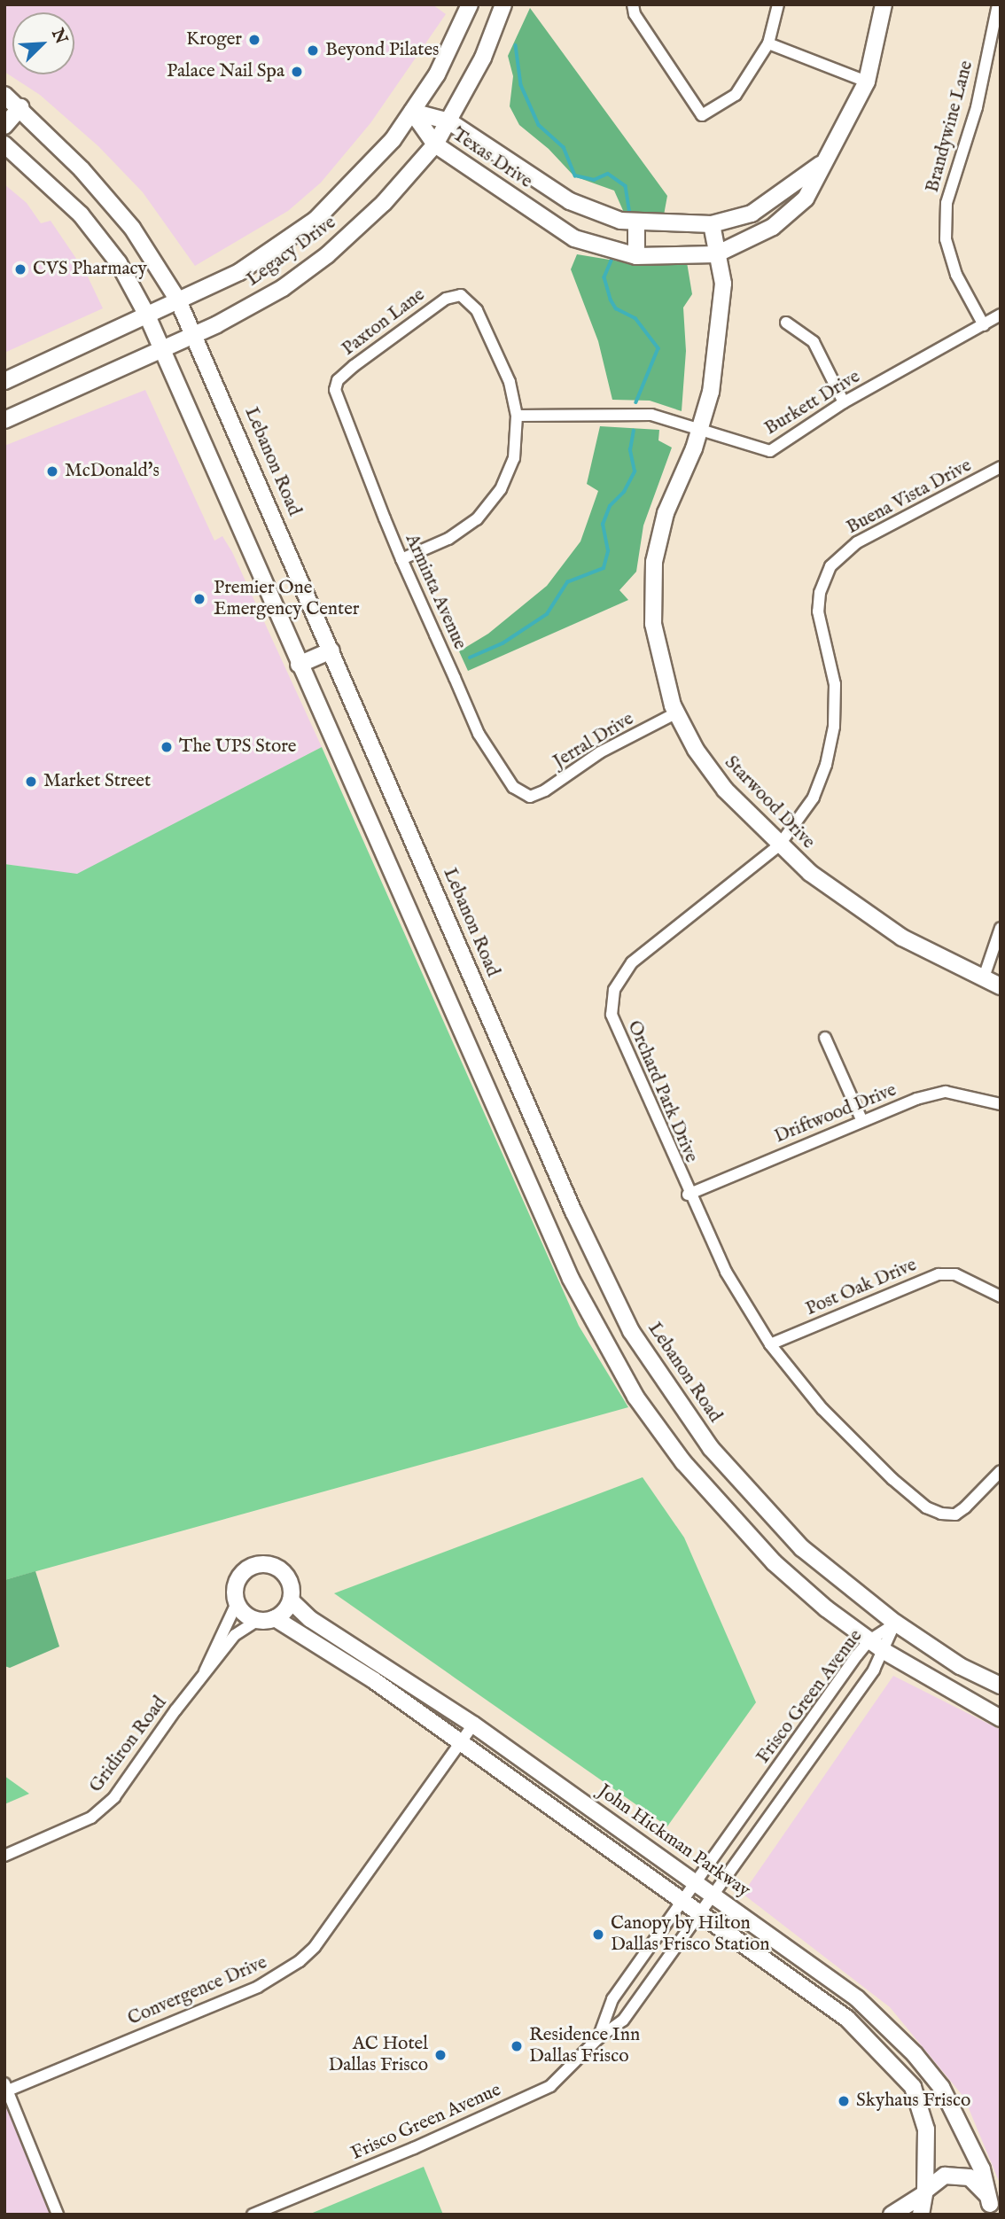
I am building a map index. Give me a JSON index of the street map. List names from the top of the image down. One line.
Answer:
{"streets":{"main road":["Texas Drive","Legacy Drive","Lebanon Road","Starwood Drive","John Hickman Parkway"],"street":["Brandywine Lane","Paxton Lane","Burkett Drive","Buena Vista Drive","Arminta Avenue","Jerral Drive","Orchard Park Drive","Driftwood Drive","Post Oak Drive","Frisco Green Avenue","Gridiron Road","Convergence Drive"]},"crossings":[["Brandywine Lane","Burkett Drive"],["Texas Drive","Legacy Drive"],["Texas Drive","Starwood Drive"],["Legacy Drive","Lebanon Road"],["Paxton Lane","Burkett Drive"],["Paxton Lane","Arminta Avenue"],["Burkett Drive","Starwood Drive"],["Lebanon Road","Frisco Green Avenue"],["Buena Vista Drive","Orchard Park Drive"],["Arminta Avenue","Jerral Drive"],["Jerral Drive","Starwood Drive"],["Starwood Drive","Orchard Park Drive"],["Orchard Park Drive","Driftwood Drive"],["Orchard Park Drive","Post Oak Drive"],["Frisco Green Avenue","John Hickman Parkway"],["Gridiron Road","John Hickman Parkway"],["John Hickman Parkway","Convergence Drive"]],"places":["Kroger","Beyond Pilates","Palace Nail Spa","CVS Pharmacy","McDonald's","Premier One Emergency Center","The UPS Store","Market Street","Canopy by Hilton Dallas Frisco Station","Residence Inn Dallas Frisco","AC Hotel Dallas Frisco","Skyhaus Frisco"],"north":"top right"}
